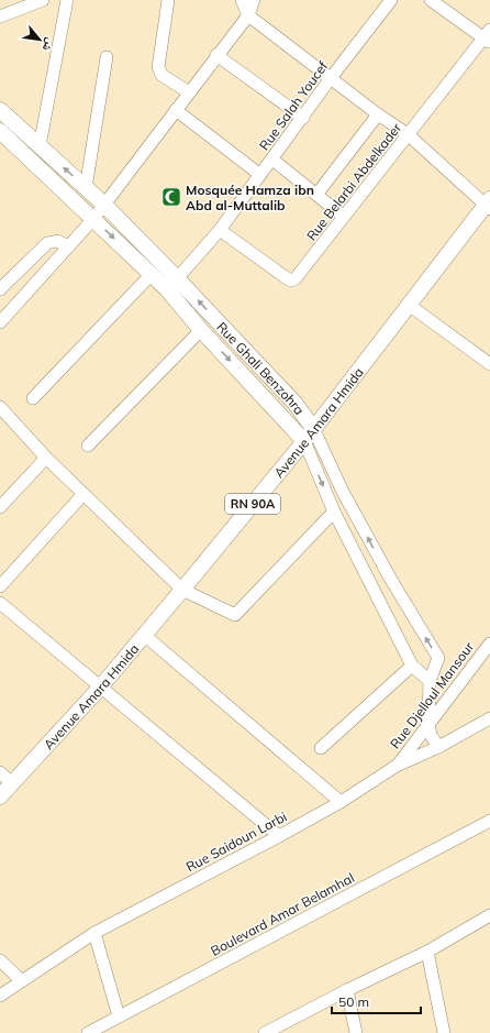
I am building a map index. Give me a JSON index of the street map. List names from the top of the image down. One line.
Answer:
{"streets":{"main road":["Rue Ghali Benzohra","Avenue Amara Hmida","RN 90A"],"street":["Rue Salah Youcef","Rue Belarbi Abdelkader","Rue Djelloul Mansour","Rue Saidoun Larbi","Boulevard Amar Belamhal"]},"crossings":[["Rue Salah Youcef","Rue Belarbi Abdelkader"],["Rue Salah Youcef","Rue Ghali Benzohra"],["Rue Ghali Benzohra","Avenue Amara Hmida"],["Rue Ghali Benzohra","Rue Djelloul Mansour"],["Rue Djelloul Mansour","Rue Saidoun Larbi"]],"places":{"mosque":["Mosquée Hamza ibn Abd al-Muttalib"]},"scale_bar":"50 m","north":"bottom right"}
